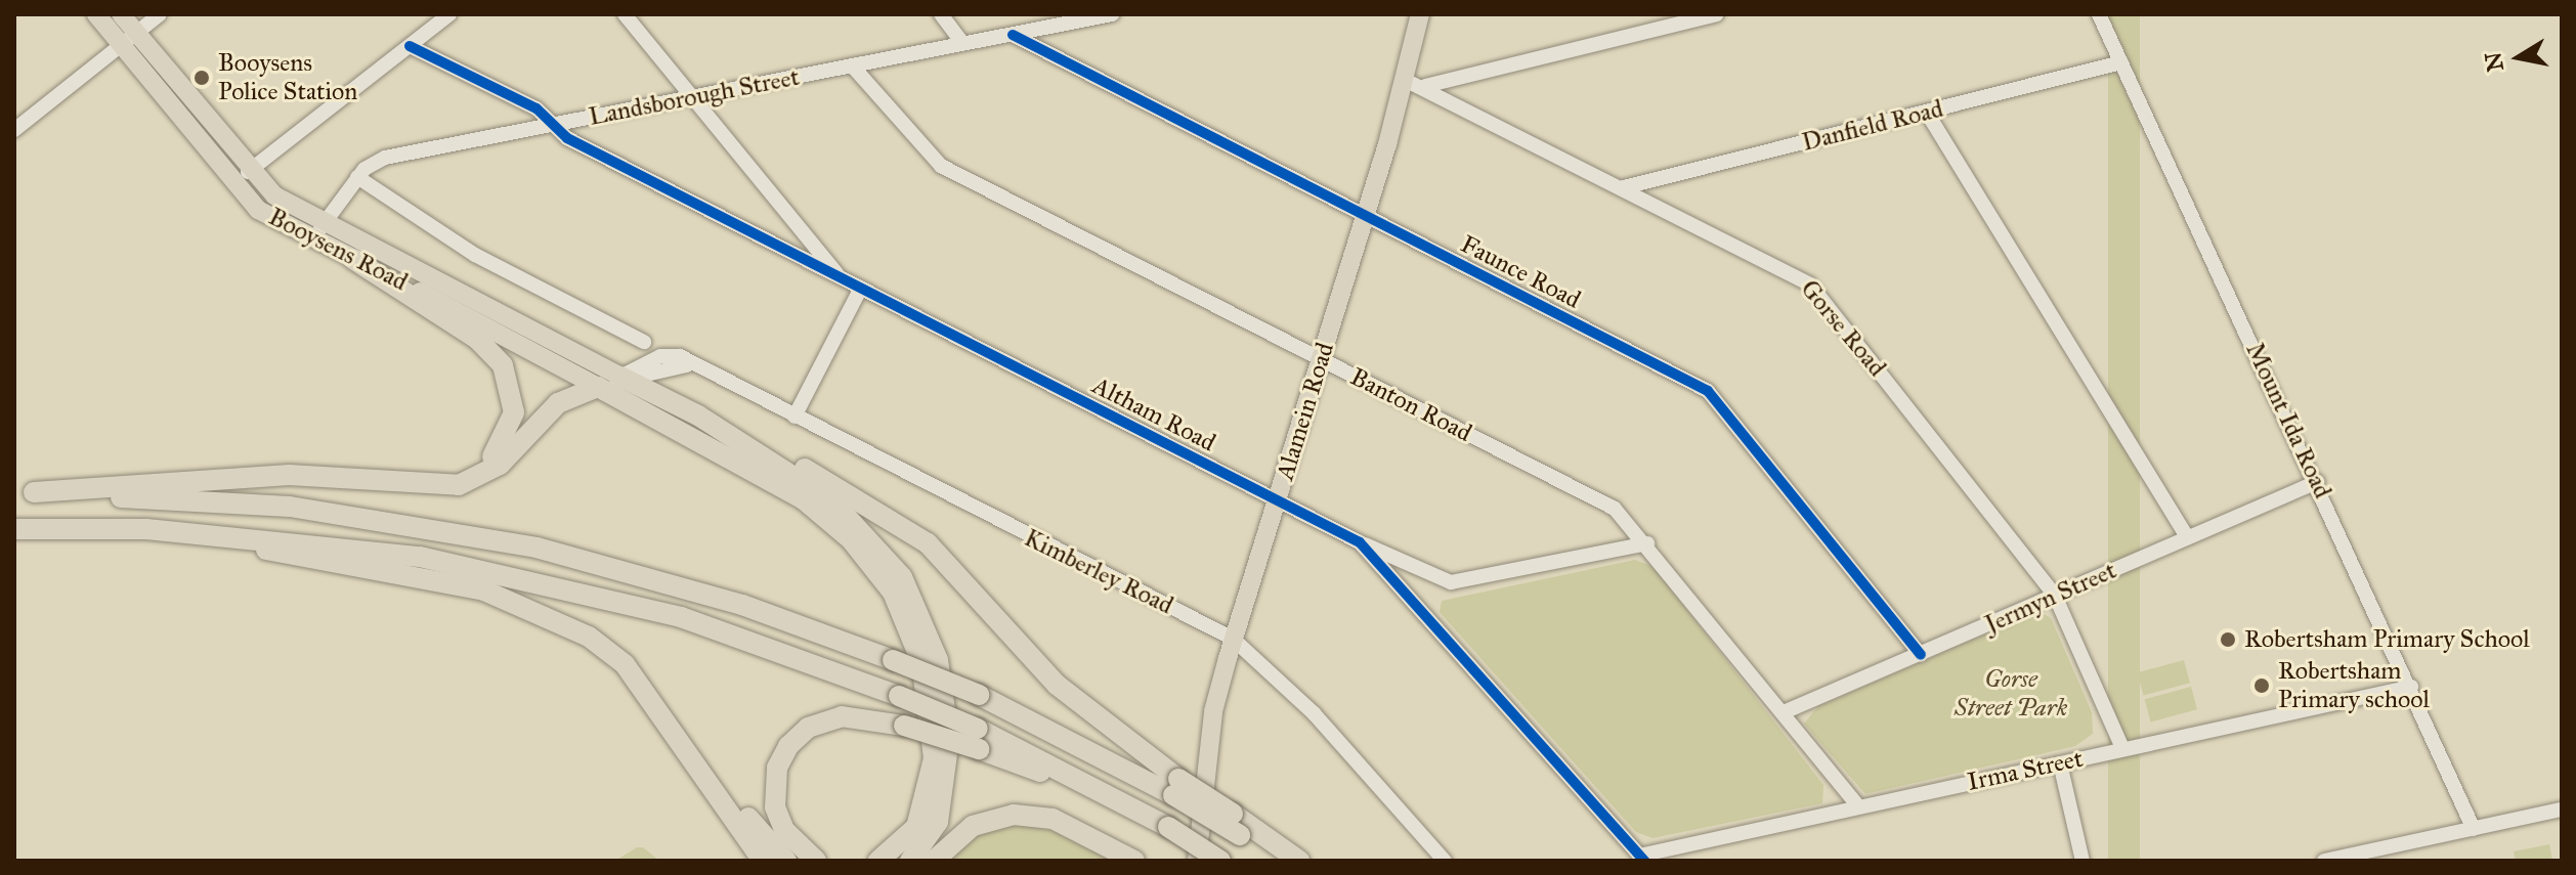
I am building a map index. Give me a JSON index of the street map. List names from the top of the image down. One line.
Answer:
{"streets":{"main road":["Booysens Road","Alamein Road"],"street":["Landsborough Street","Danfield Road","Faunce Road","Gorse Road","Banton Road","Altham Road","Mount Ida Road","Kimberley Road","Jermyn Street","Irma Street"]},"crossings":[["Landsborough Street","Booysens Road"],["Landsborough Street","Faunce Road"],["Landsborough Street","Banton Road"],["Landsborough Street","Altham Road"],["Danfield Road","Gorse Road"],["Danfield Road","Mount Ida Road"],["Booysens Road","Kimberley Road"],["Faunce Road","Alamein Road"],["Faunce Road","Jermyn Street"],["Gorse Road","Alamein Road"],["Gorse Road","Jermyn Street"],["Gorse Road","Irma Street"],["Banton Road","Alamein Road"],["Banton Road","Jermyn Street"],["Banton Road","Irma Street"],["Alamein Road","Altham Road"],["Alamein Road","Kimberley Road"],["Altham Road","Irma Street"],["Mount Ida Road","Jermyn Street"],["Mount Ida Road","Irma Street"]],"parks":["Gorse Street Park"],"places":["Booysens Police Station","Robertsham Primary School","Robertsham Primary school"],"north":"left"}
